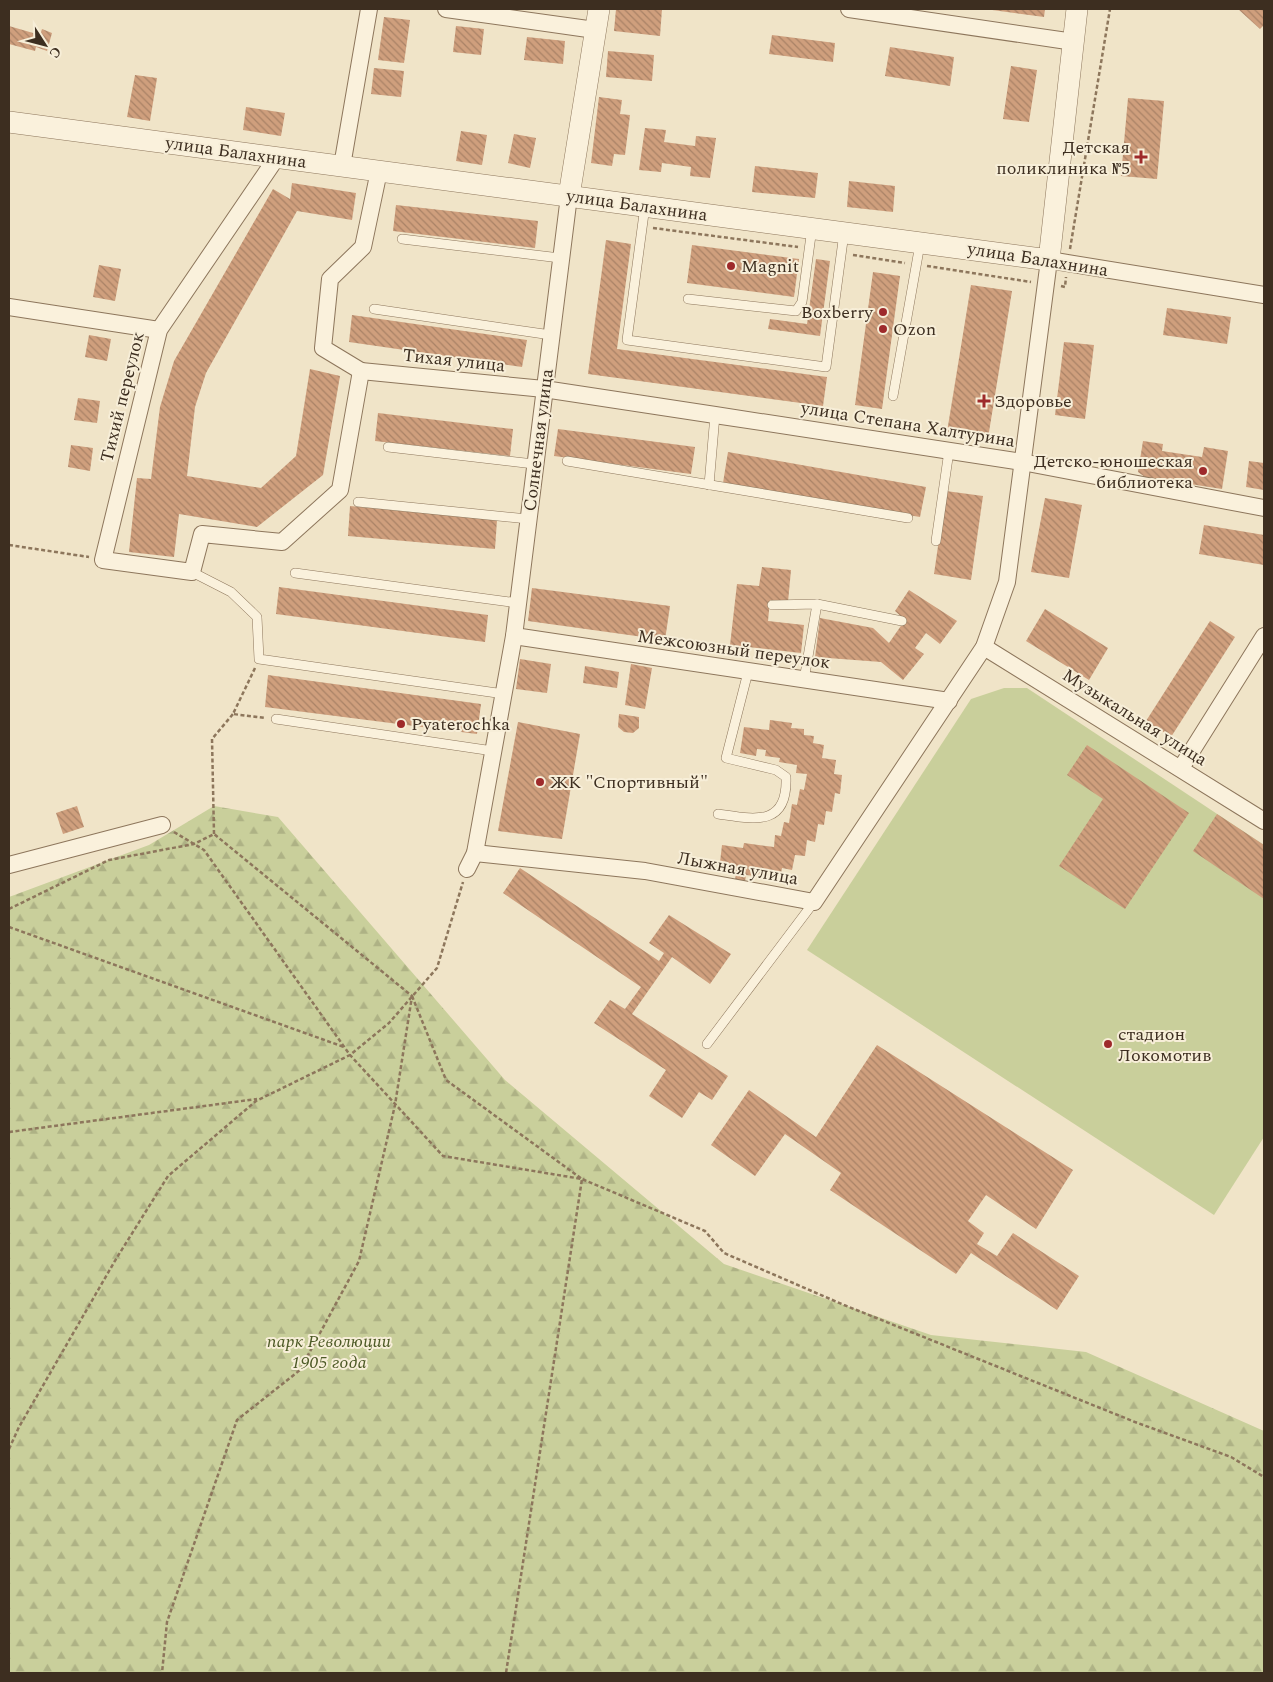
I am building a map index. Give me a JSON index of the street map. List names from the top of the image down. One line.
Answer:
{"streets":{"street":["улица Балахнина","Тихая улица","Тихий переулок","улица Степана Халтурина","Солнечная улица","Межсоюзный переулок","Музыкальная улица","Лыжная улица"]},"crossings":[["улица Балахнина","Тихий переулок"],["улица Балахнина","Солнечная улица"],["улица Балахнина","Лыжная улица"],["Тихая улица","улица Степана Халтурина"],["Тихая улица","Солнечная улица"],["улица Степана Халтурина","Солнечная улица"],["улица Степана Халтурина","Лыжная улица"],["Солнечная улица","Межсоюзный переулок"],["Солнечная улица","Лыжная улица"],["Межсоюзный переулок","Лыжная улица"],["Музыкальная улица","Лыжная улица"]],"parks":["парк Революции 1905 года"],"places":{"health":["Детская поликлиника №5","Здоровье"],"other":["Magnit","Boxberry","Ozon","Детско-юношеская библиотека","Pyaterochka","ЖК \"Спортивный\"","стадион Локомотив"]},"north":"bottom right"}
